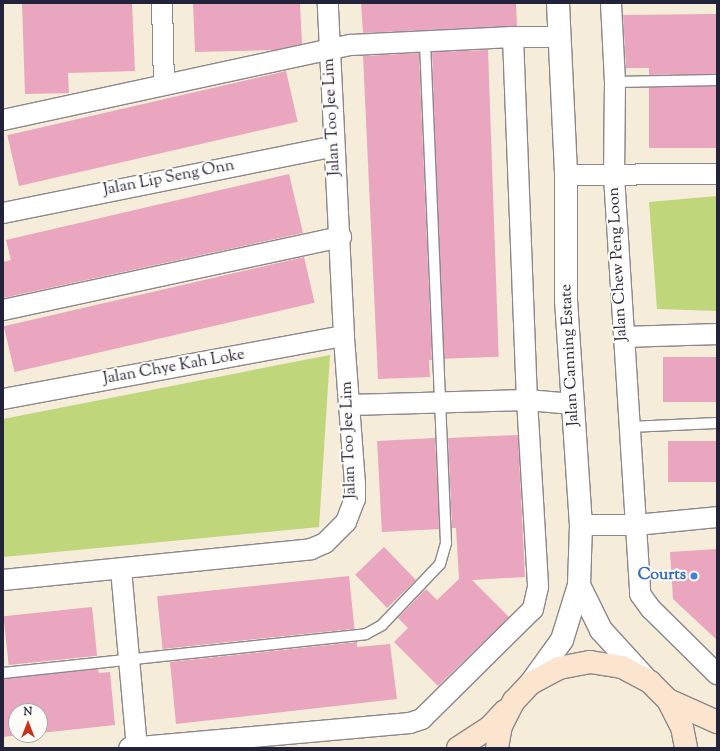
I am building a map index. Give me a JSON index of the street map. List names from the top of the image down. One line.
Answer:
{"streets":{"street":["Jalan Too Jee Lim","Jalan Lip Seng Onn","Jalan Chew Peng Loon","Jalan Canning Estate","Jalan Chye Kah Loke"]},"crossings":[["Jalan Too Jee Lim","Jalan Lip Seng Onn"],["Jalan Too Jee Lim","Jalan Chye Kah Loke"]],"places":["Courts"],"north":"top"}
